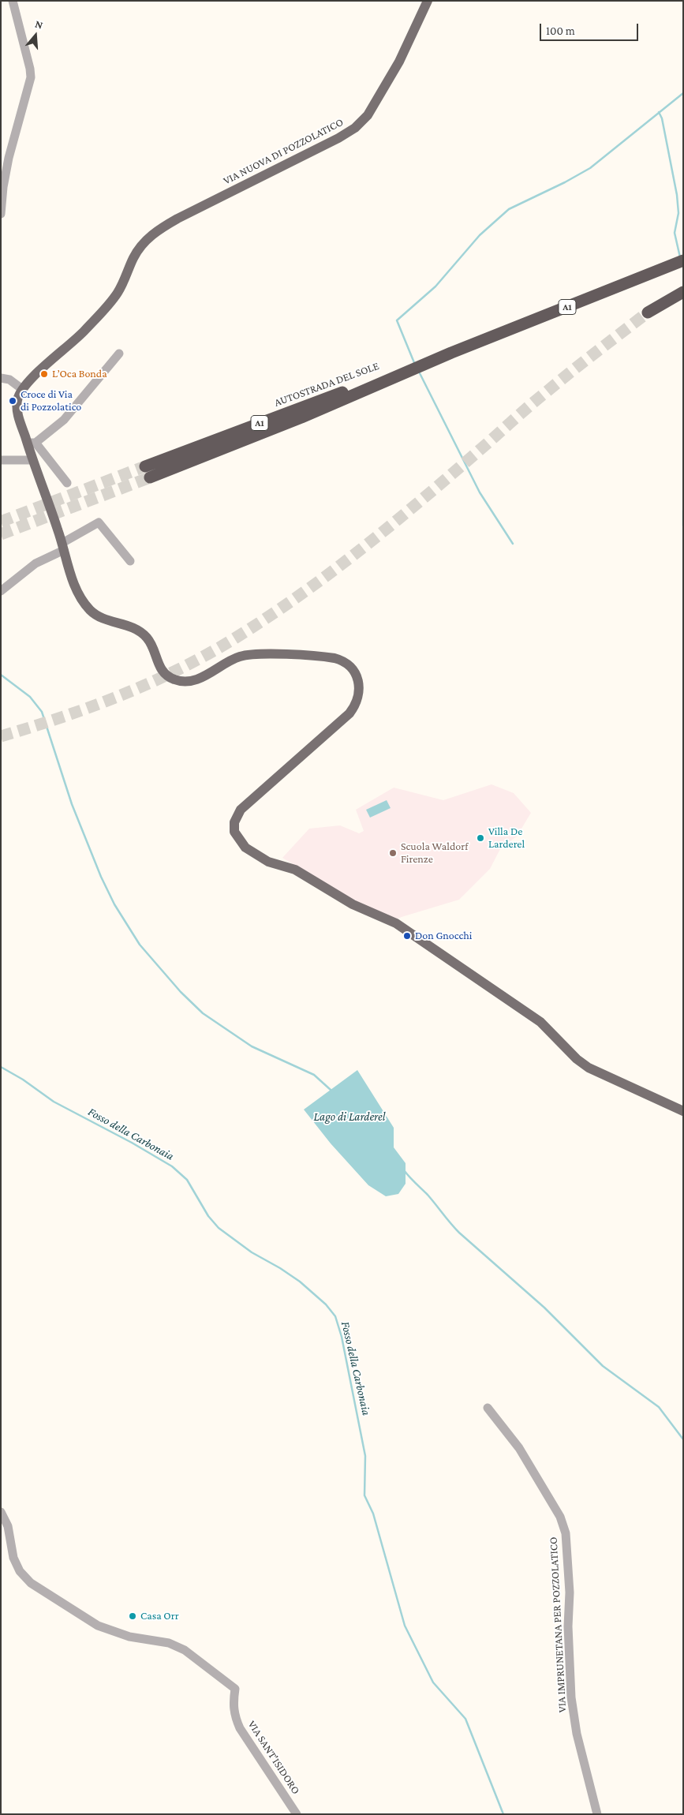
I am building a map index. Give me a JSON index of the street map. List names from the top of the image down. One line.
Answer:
{"streets":{"highway":["A1","AUTOSTRADA DEL SOLE"],"main road":["VIA NUOVA DI POZZOLATICO"],"street":["VIA IMPRUNETANA PER POZZOLATICO","VIA SANT'ISIDORO"]},"water":["Lago di Larderel","Fosso della Carbonaia"],"places":["L’Oca Bonda","Croce di Via di Pozzolatico","Villa De Larderel","Scuola Waldorf Firenze","Don Gnocchi","Casa Orr"],"scale_bar":"100 m","north":"top"}
